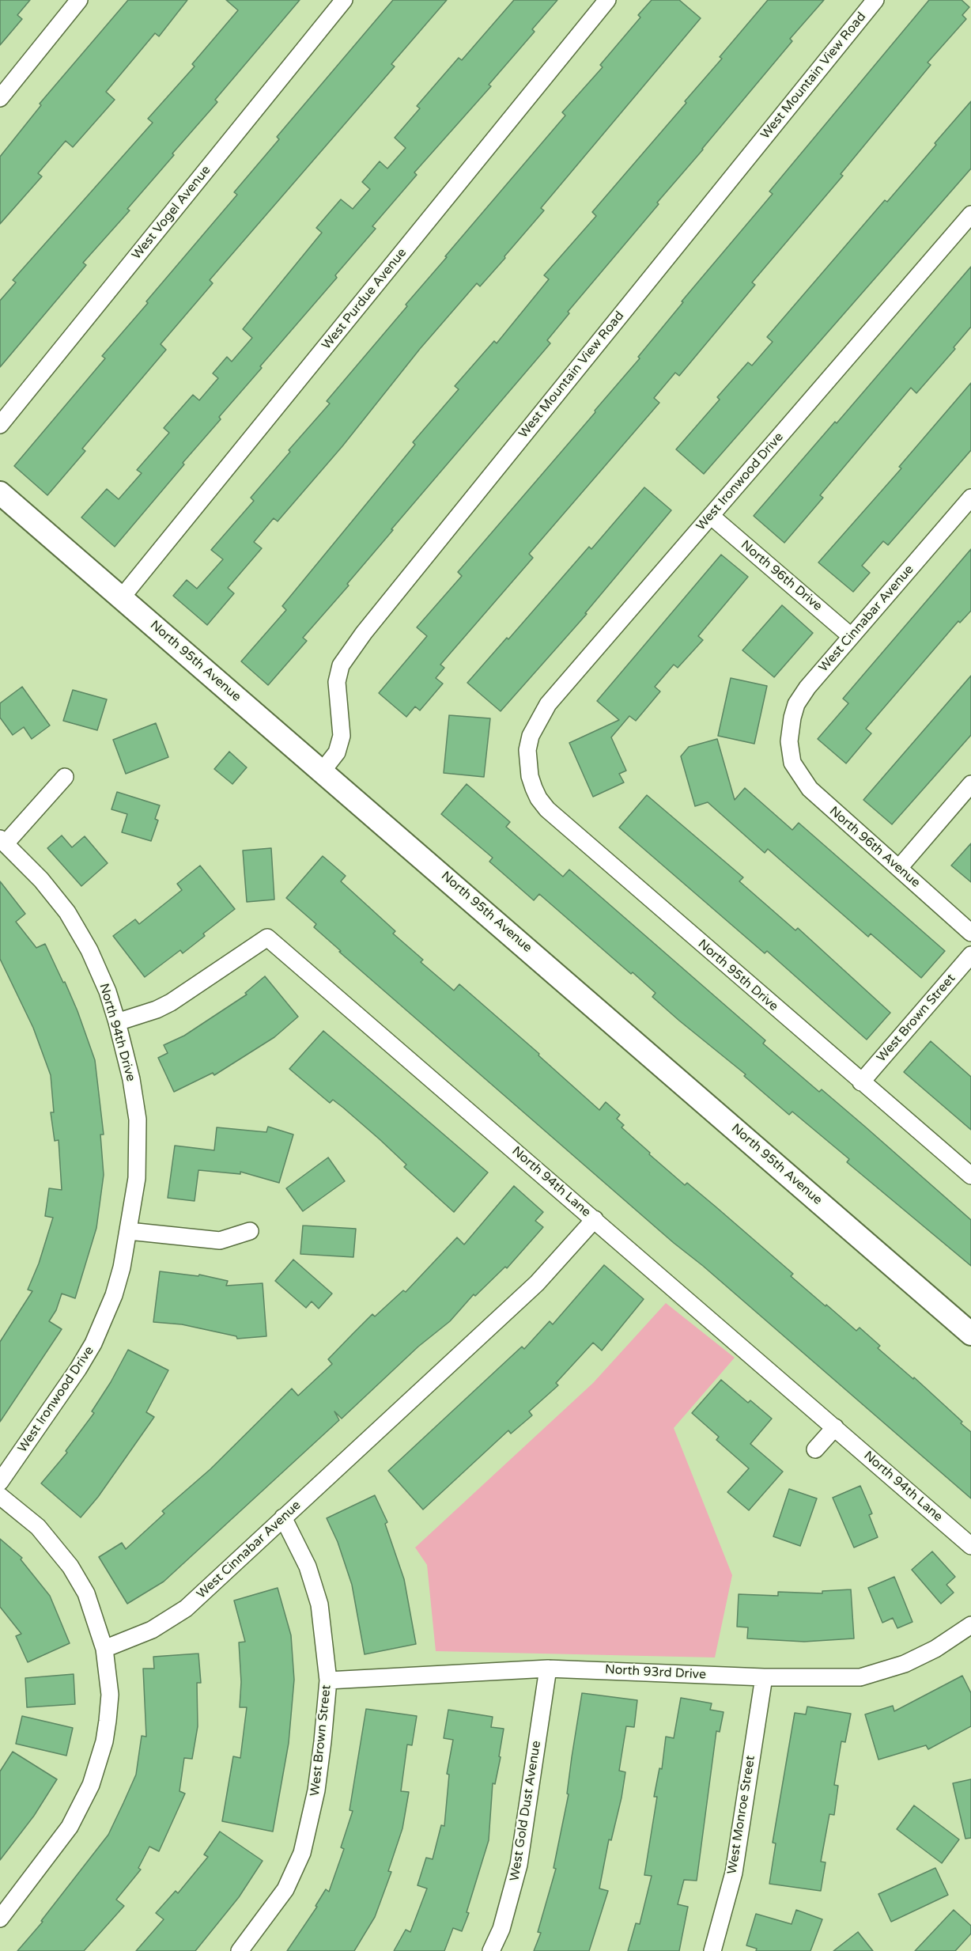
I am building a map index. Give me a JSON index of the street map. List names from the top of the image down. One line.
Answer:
{"streets":{"street":["West Mountain View Road","West Vogel Avenue","West Purdue Avenue","West Ironwood Drive","North 96th Drive","West Cinnabar Avenue","North 95th Avenue","North 96th Avenue","North 95th Drive","West Brown Street","North 94th Drive","North 94th Lane","North 93rd Drive","West Gold Dust Avenue","West Monroe Street"]},"crossings":[["West Mountain View Road","North 95th Avenue"],["West Purdue Avenue","North 95th Avenue"],["West Ironwood Drive","North 96th Drive"],["West Ironwood Drive","North 95th Drive"],["West Ironwood Drive","North 94th Drive"],["North 96th Drive","West Cinnabar Avenue"],["West Cinnabar Avenue","North 96th Avenue"],["West Cinnabar Avenue","West Brown Street"],["West Cinnabar Avenue","North 94th Lane"],["North 95th Drive","West Brown Street"],["West Brown Street","North 93rd Drive"],["North 94th Drive","North 94th Lane"],["North 93rd Drive","West Gold Dust Avenue"],["North 93rd Drive","West Monroe Street"]]}
